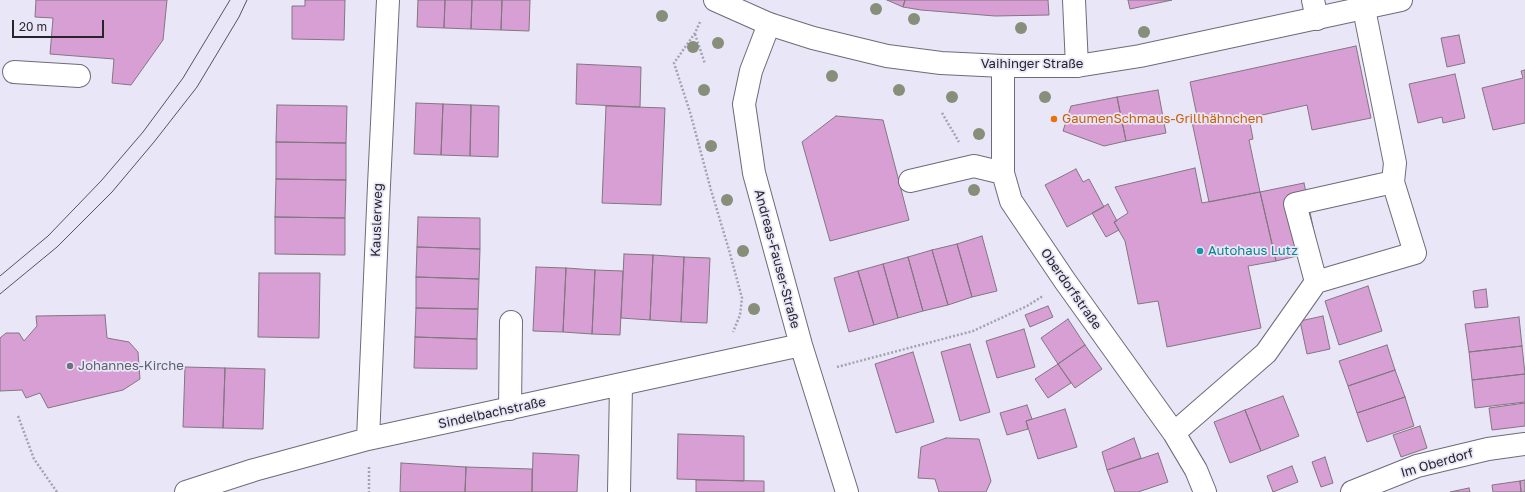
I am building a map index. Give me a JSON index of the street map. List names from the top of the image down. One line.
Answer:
{"streets":{"street":["Vaihinger Straße","Kauslerweg","Andreas-Fauser-Straße","Oberdorfstraße","Sindelbachstraße","Im Oberdorf"]},"crossings":[["Vaihinger Straße","Andreas-Fauser-Straße"],["Vaihinger Straße","Oberdorfstraße"],["Kauslerweg","Sindelbachstraße"],["Andreas-Fauser-Straße","Sindelbachstraße"]],"places":["GaumenSchmaus-Grillhähnchen","Autohaus Lutz","Johannes-Kirche"],"scale_bar":"20 m"}
